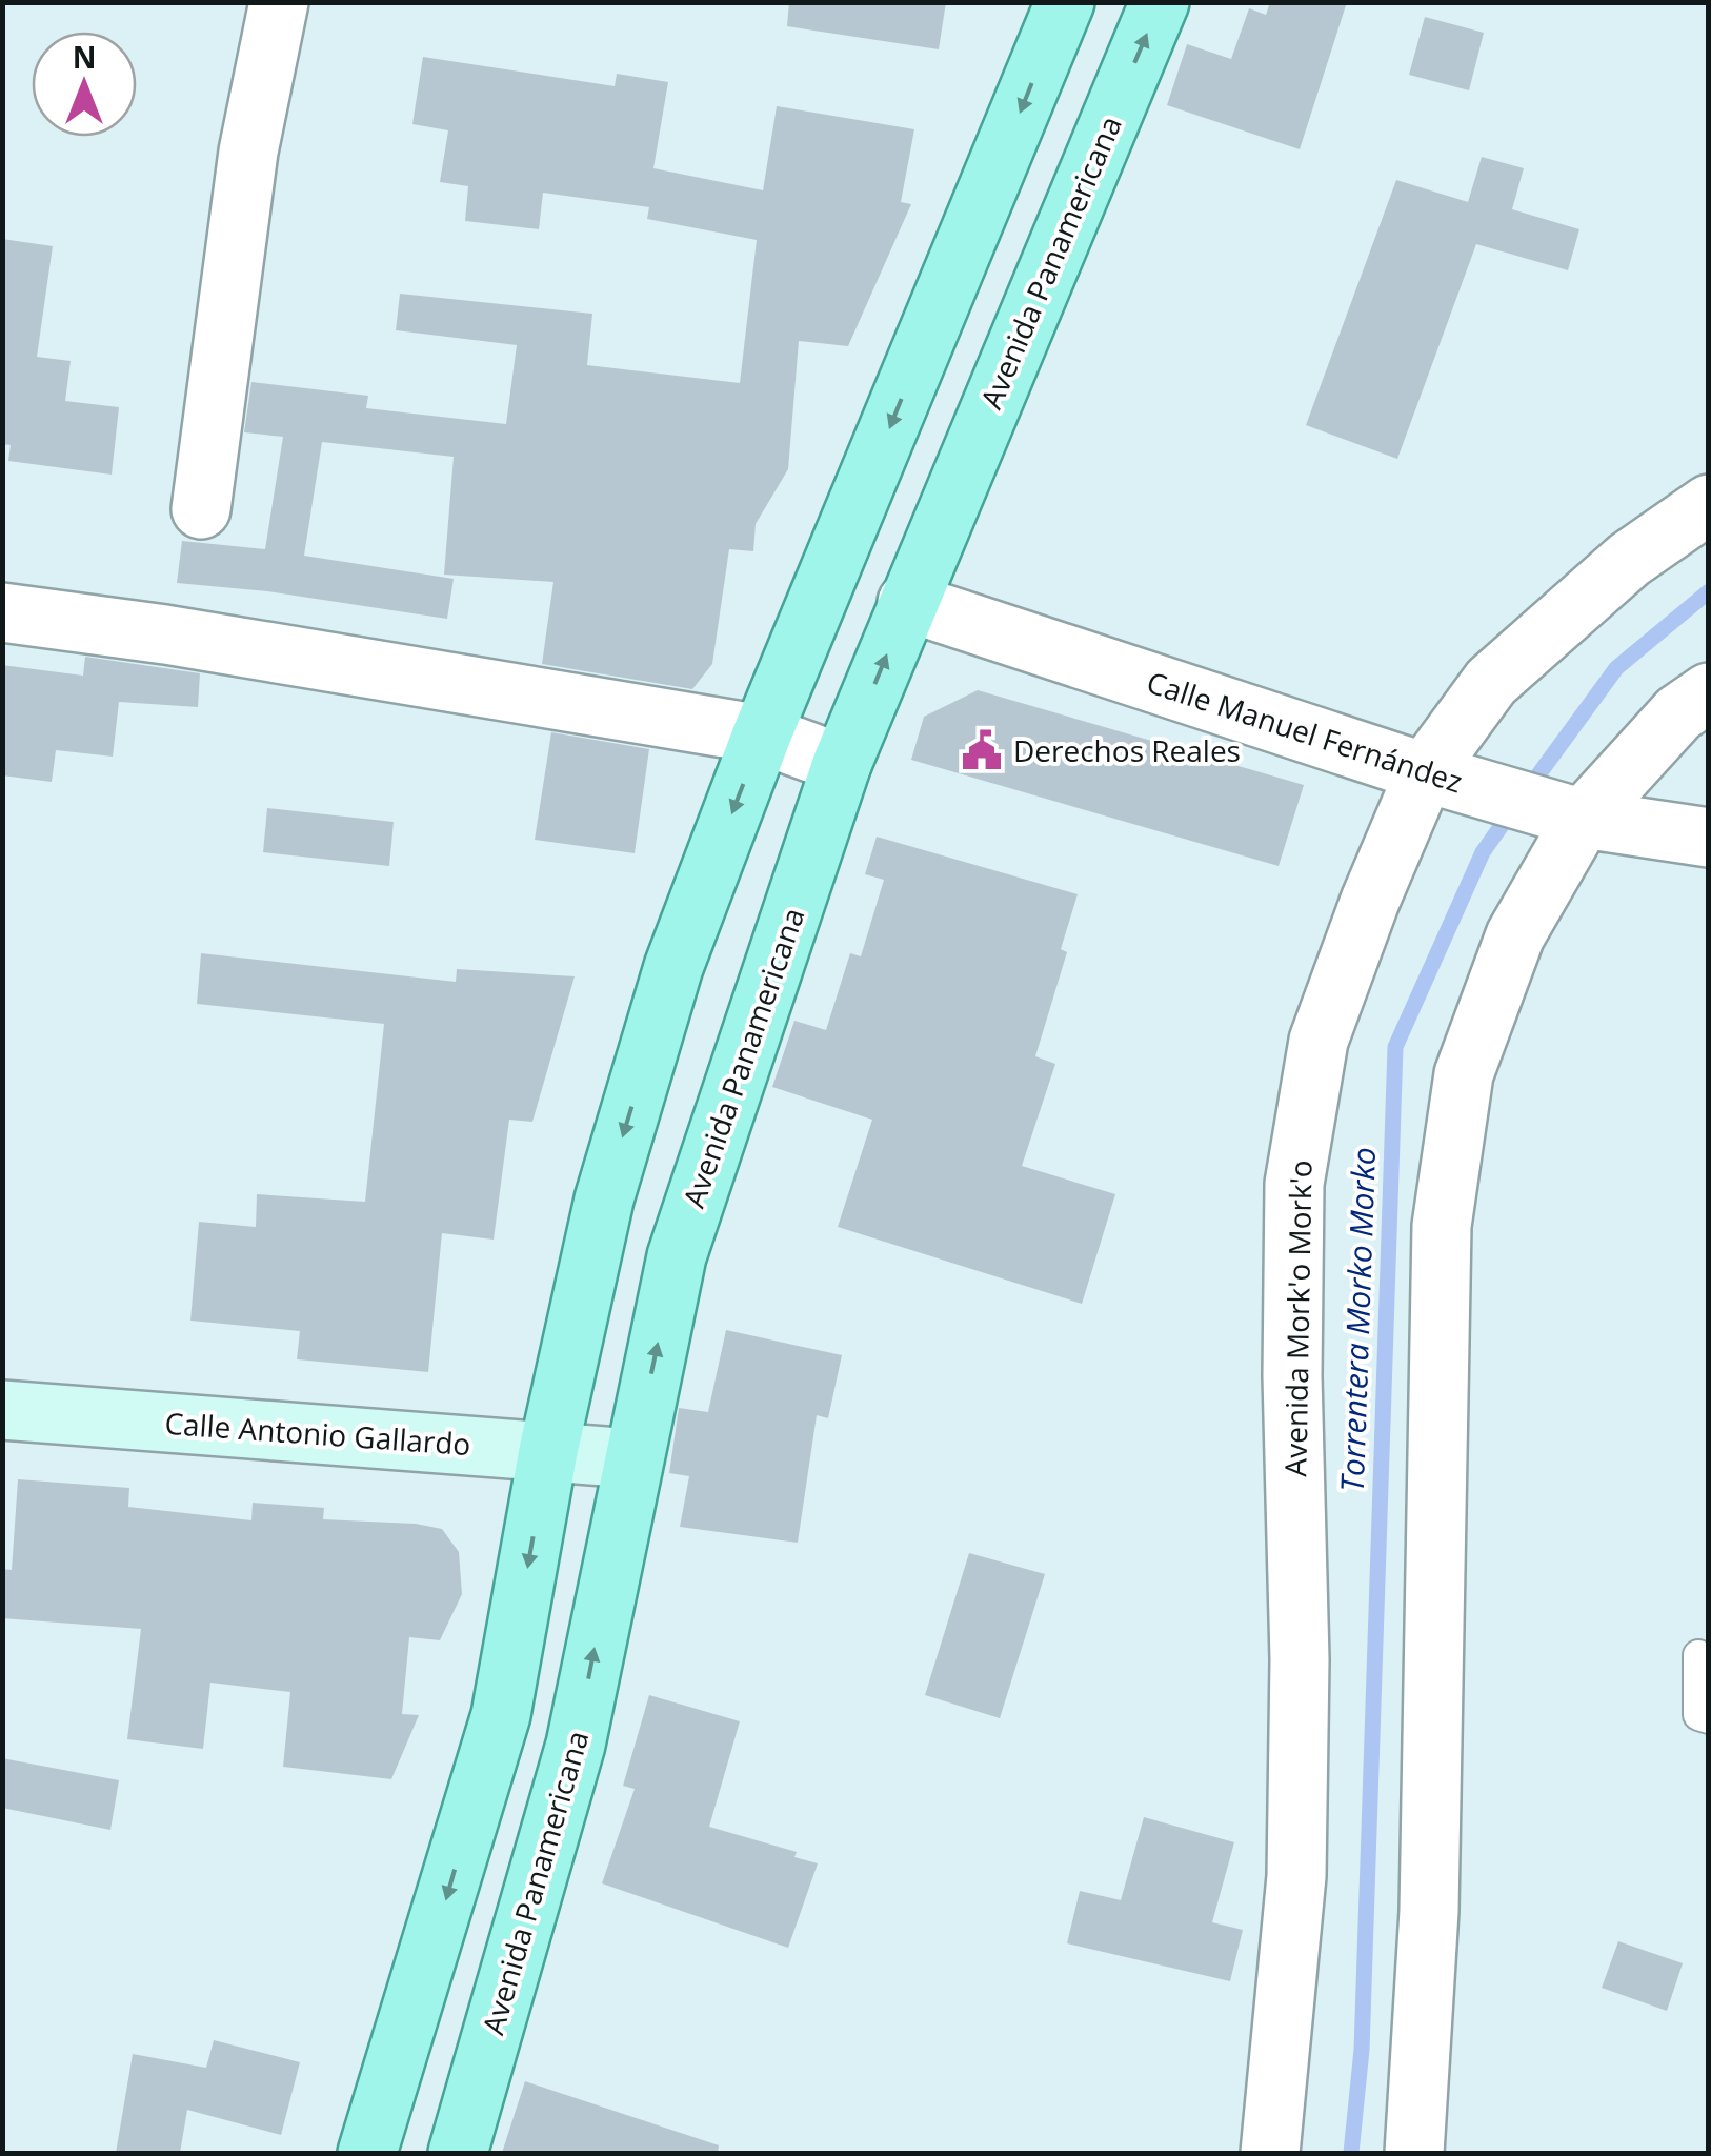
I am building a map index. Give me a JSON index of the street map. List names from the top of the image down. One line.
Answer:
{"streets":{"main road":["Avenida Panamericana","Calle Antonio Gallardo"],"street":["Calle Manuel Fernández","Avenida Mork'o Mork'o"]},"crossings":[["Avenida Panamericana","Calle Manuel Fernández"],["Avenida Panamericana","Calle Antonio Gallardo"],["Calle Manuel Fernández","Avenida Mork'o Mork'o"]],"water":["Torrentera Morko Morko"],"places":{"public building":["Derechos Reales"]},"north":"top"}
